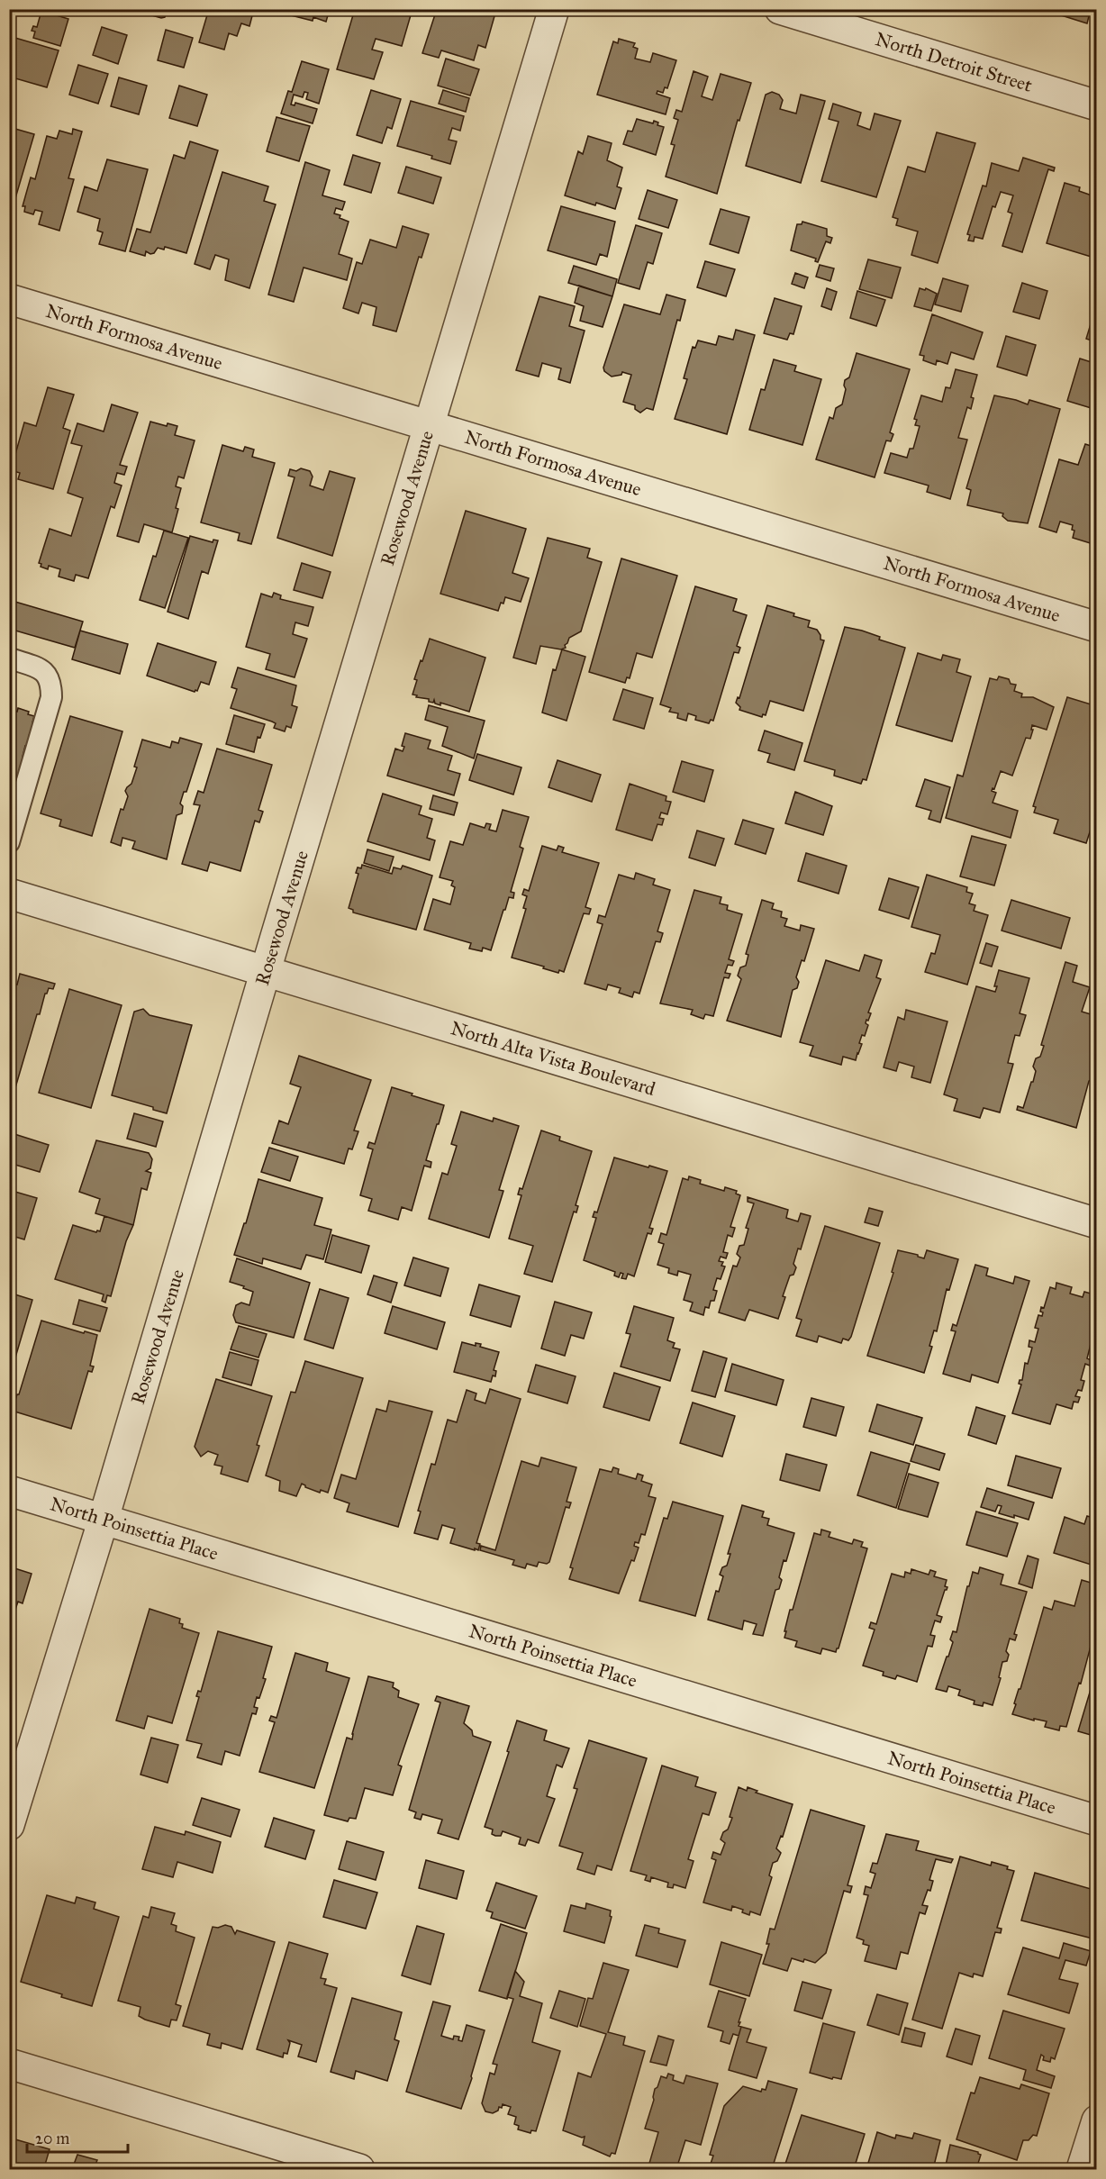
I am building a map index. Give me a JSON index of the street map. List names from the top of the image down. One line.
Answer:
{"streets":{"street":["North Detroit Street","North Formosa Avenue","Rosewood Avenue","North Alta Vista Boulevard","North Poinsettia Place"]},"crossings":[["North Formosa Avenue","Rosewood Avenue"],["Rosewood Avenue","North Alta Vista Boulevard"],["Rosewood Avenue","North Poinsettia Place"]],"scale_bar":"20 m"}
